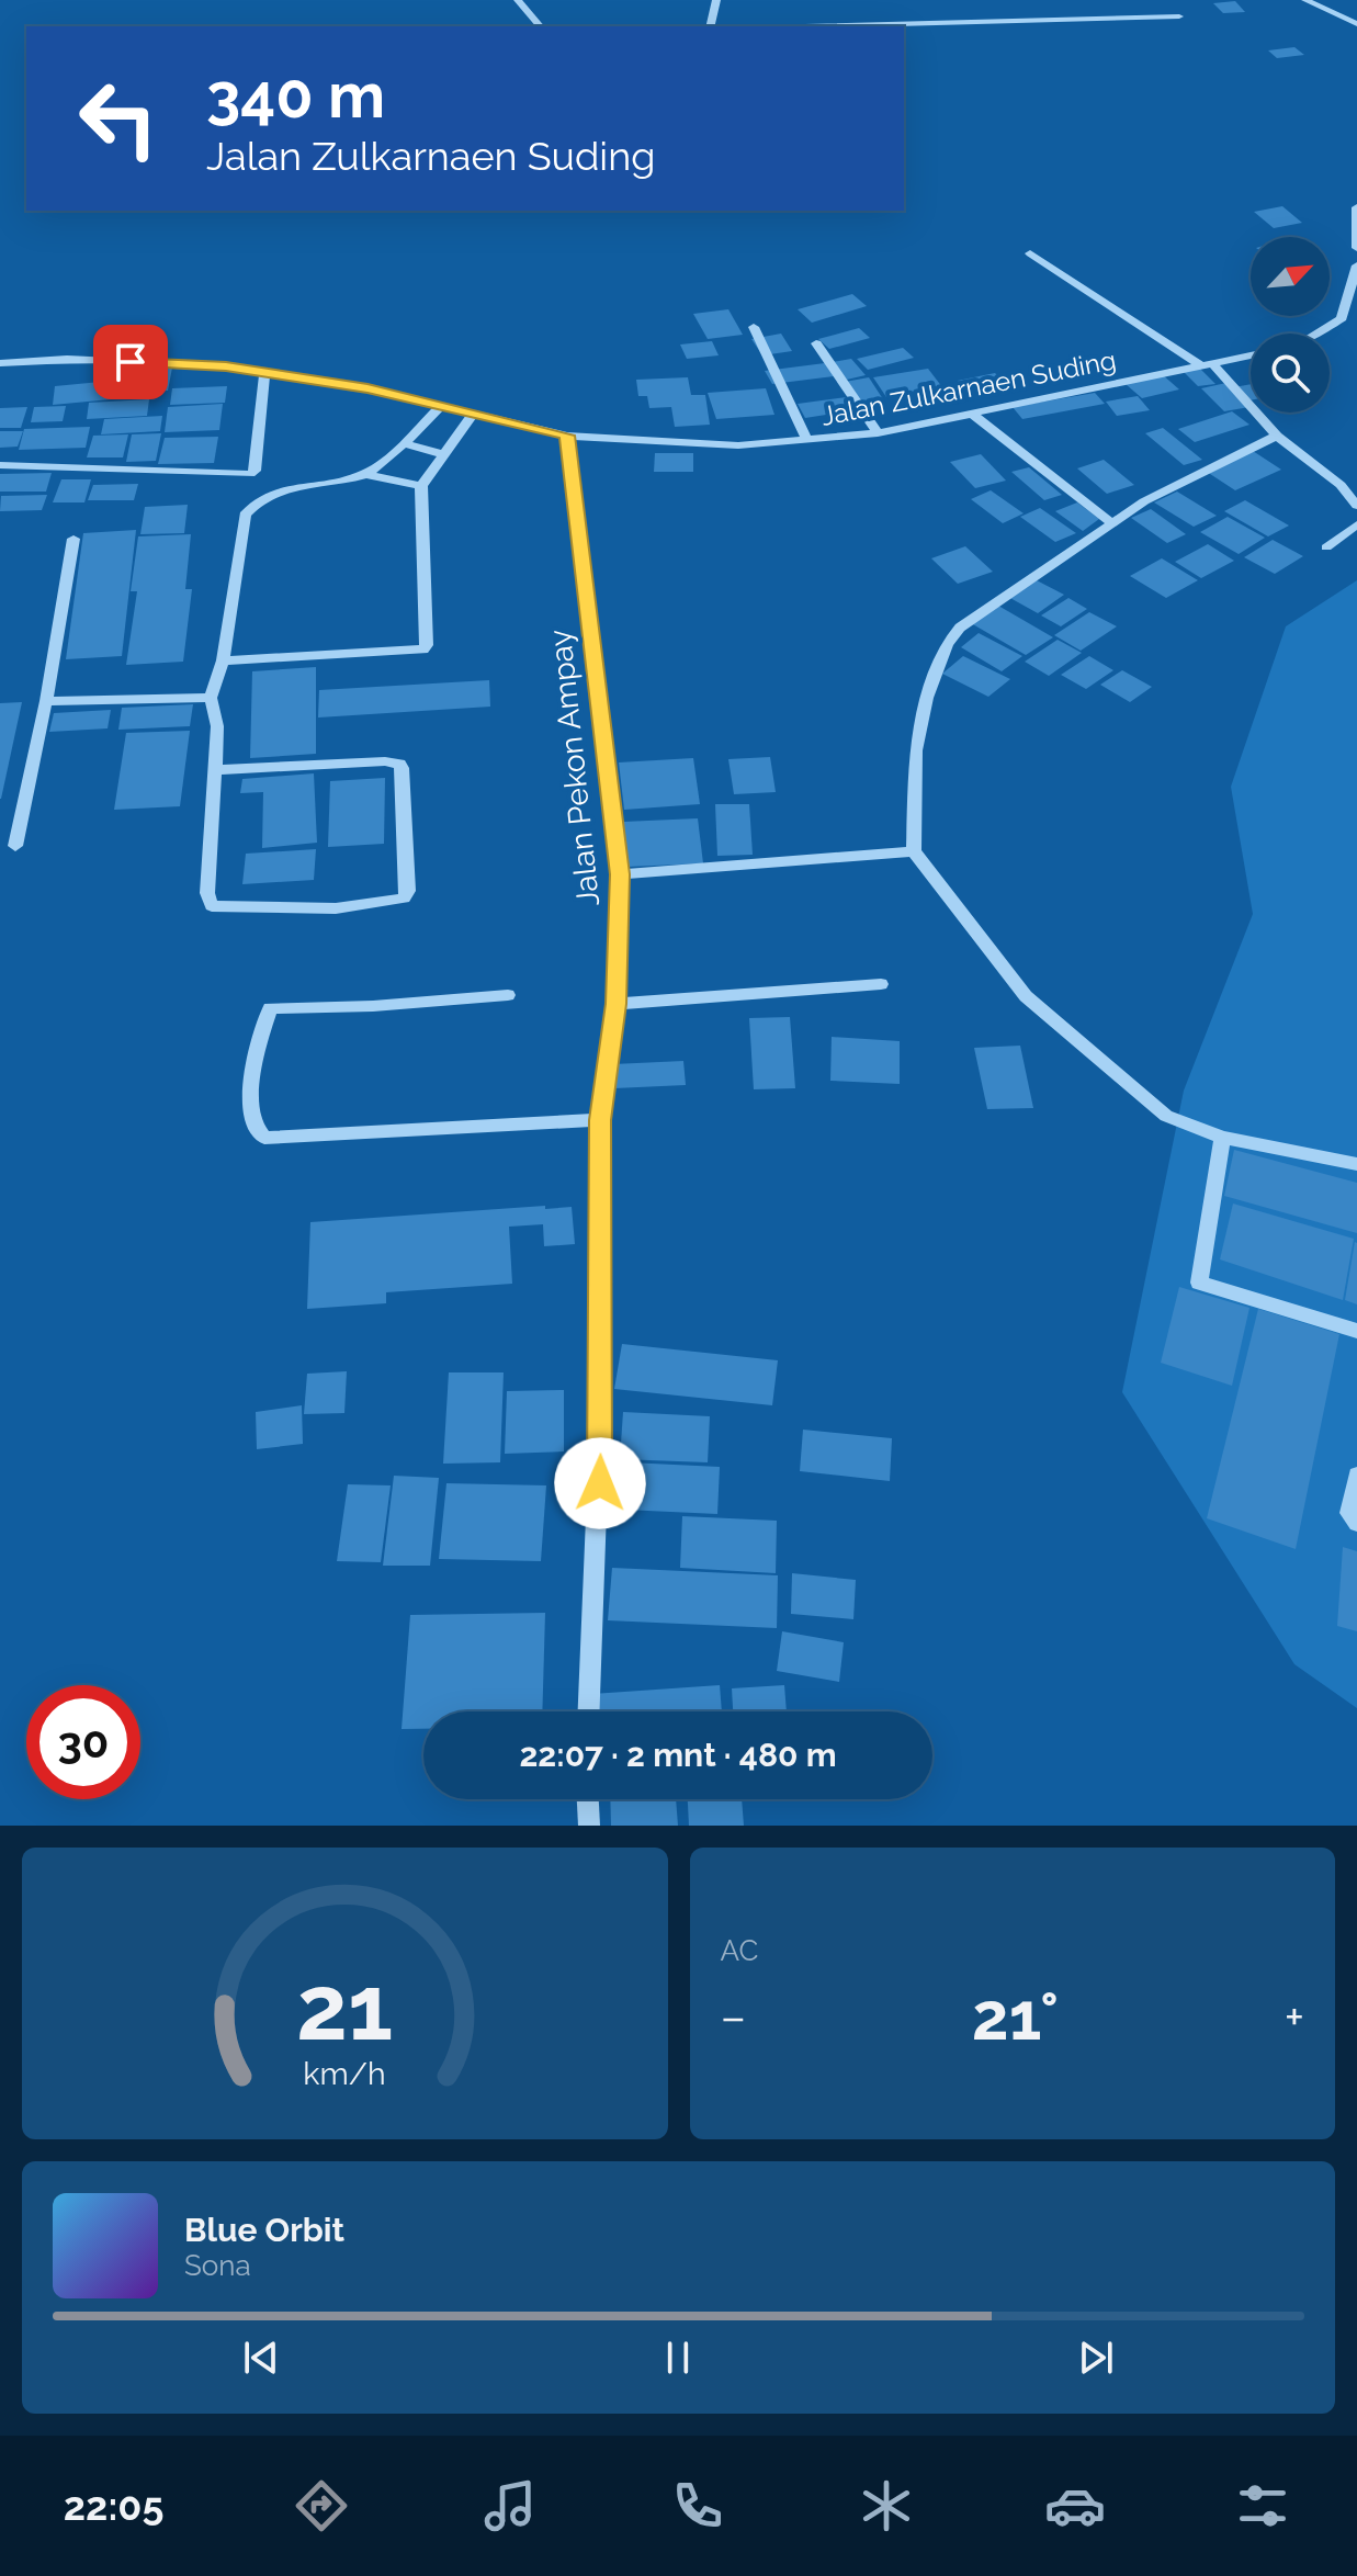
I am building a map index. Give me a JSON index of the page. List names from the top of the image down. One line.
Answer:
{"streets":{"street":["Jalan Zulkarnaen Suding","Jalan Pekon Ampay"]},"crossings":[["Jalan Zulkarnaen Suding","Jalan Pekon Ampay"]],"north":"top right","page":{"turn":["340 m","Jalan Zulkarnaen Suding"],"limit":"30","trip":"22:07 · 2 mnt · 480 m","tile":"AC","heat":["−","21°","+"],"song":["Blue Orbit","Sona"],"tabs":"22:05","gauge":["21","km/h"]}}
